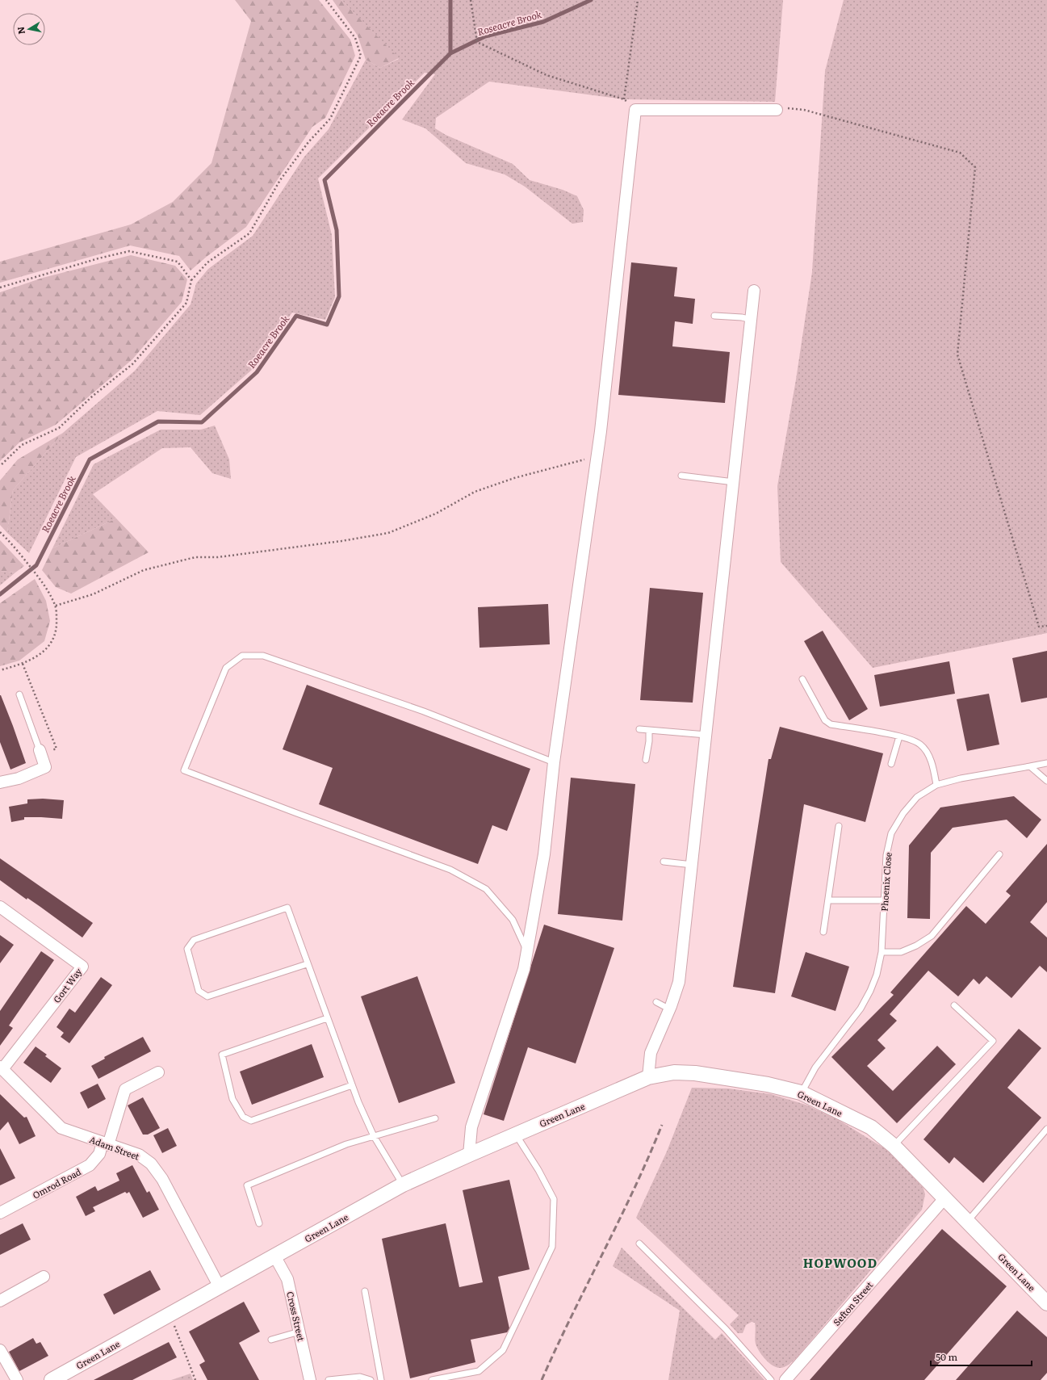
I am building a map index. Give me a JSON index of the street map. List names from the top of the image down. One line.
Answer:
{"streets":{"street":["Gort Way","Green Lane","Adam Street","Omrod Road","Sefton Street","Cross Street"],"lane":["Phoenix Close"]},"crossings":[["Phoenix Close","Green Lane"],["Gort Way","Adam Street"],["Green Lane","Adam Street"],["Green Lane","Sefton Street"],["Green Lane","Cross Street"],["Adam Street","Omrod Road"]],"districts":["HOPWOOD"],"water":["Roseacre Brook","Roeacre Brook"],"scale_bar":"50 m","north":"left"}
